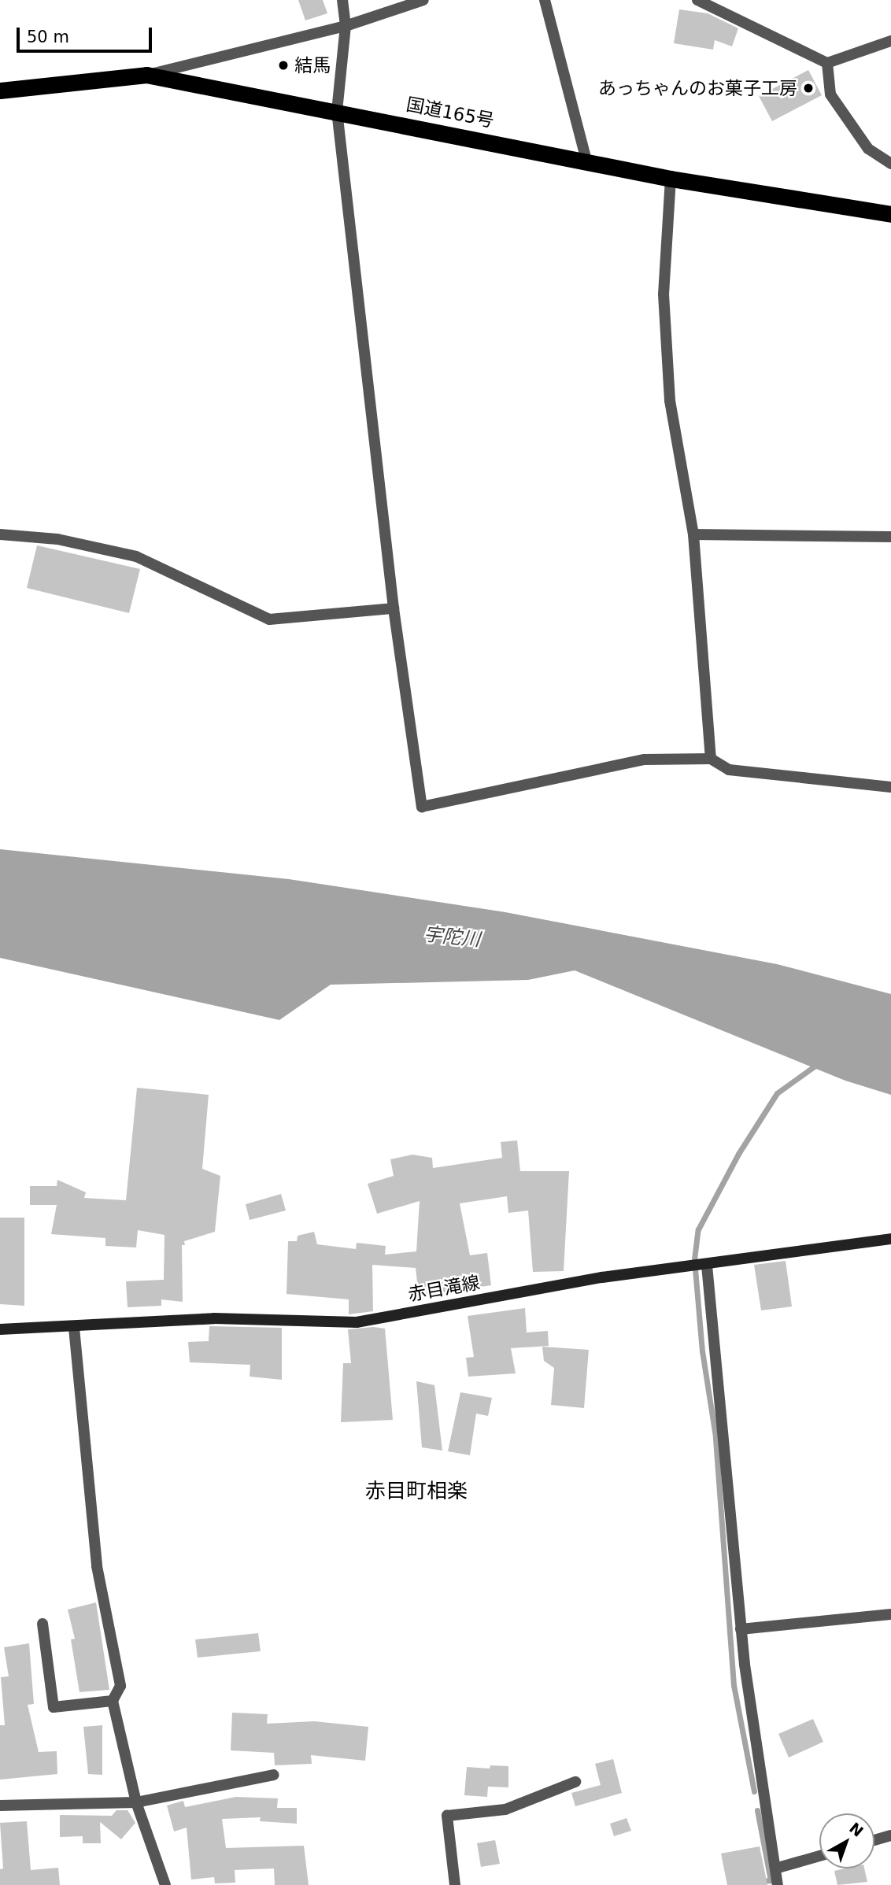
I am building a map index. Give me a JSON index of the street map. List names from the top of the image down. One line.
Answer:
{"streets":{"highway":["国道165号"],"main road":["赤目滝線"]},"districts":["赤目町相楽"],"water":["宇陀川"],"places":["結馬","あっちゃんのお菓子工房"],"scale_bar":"50 m","north":"top right"}
